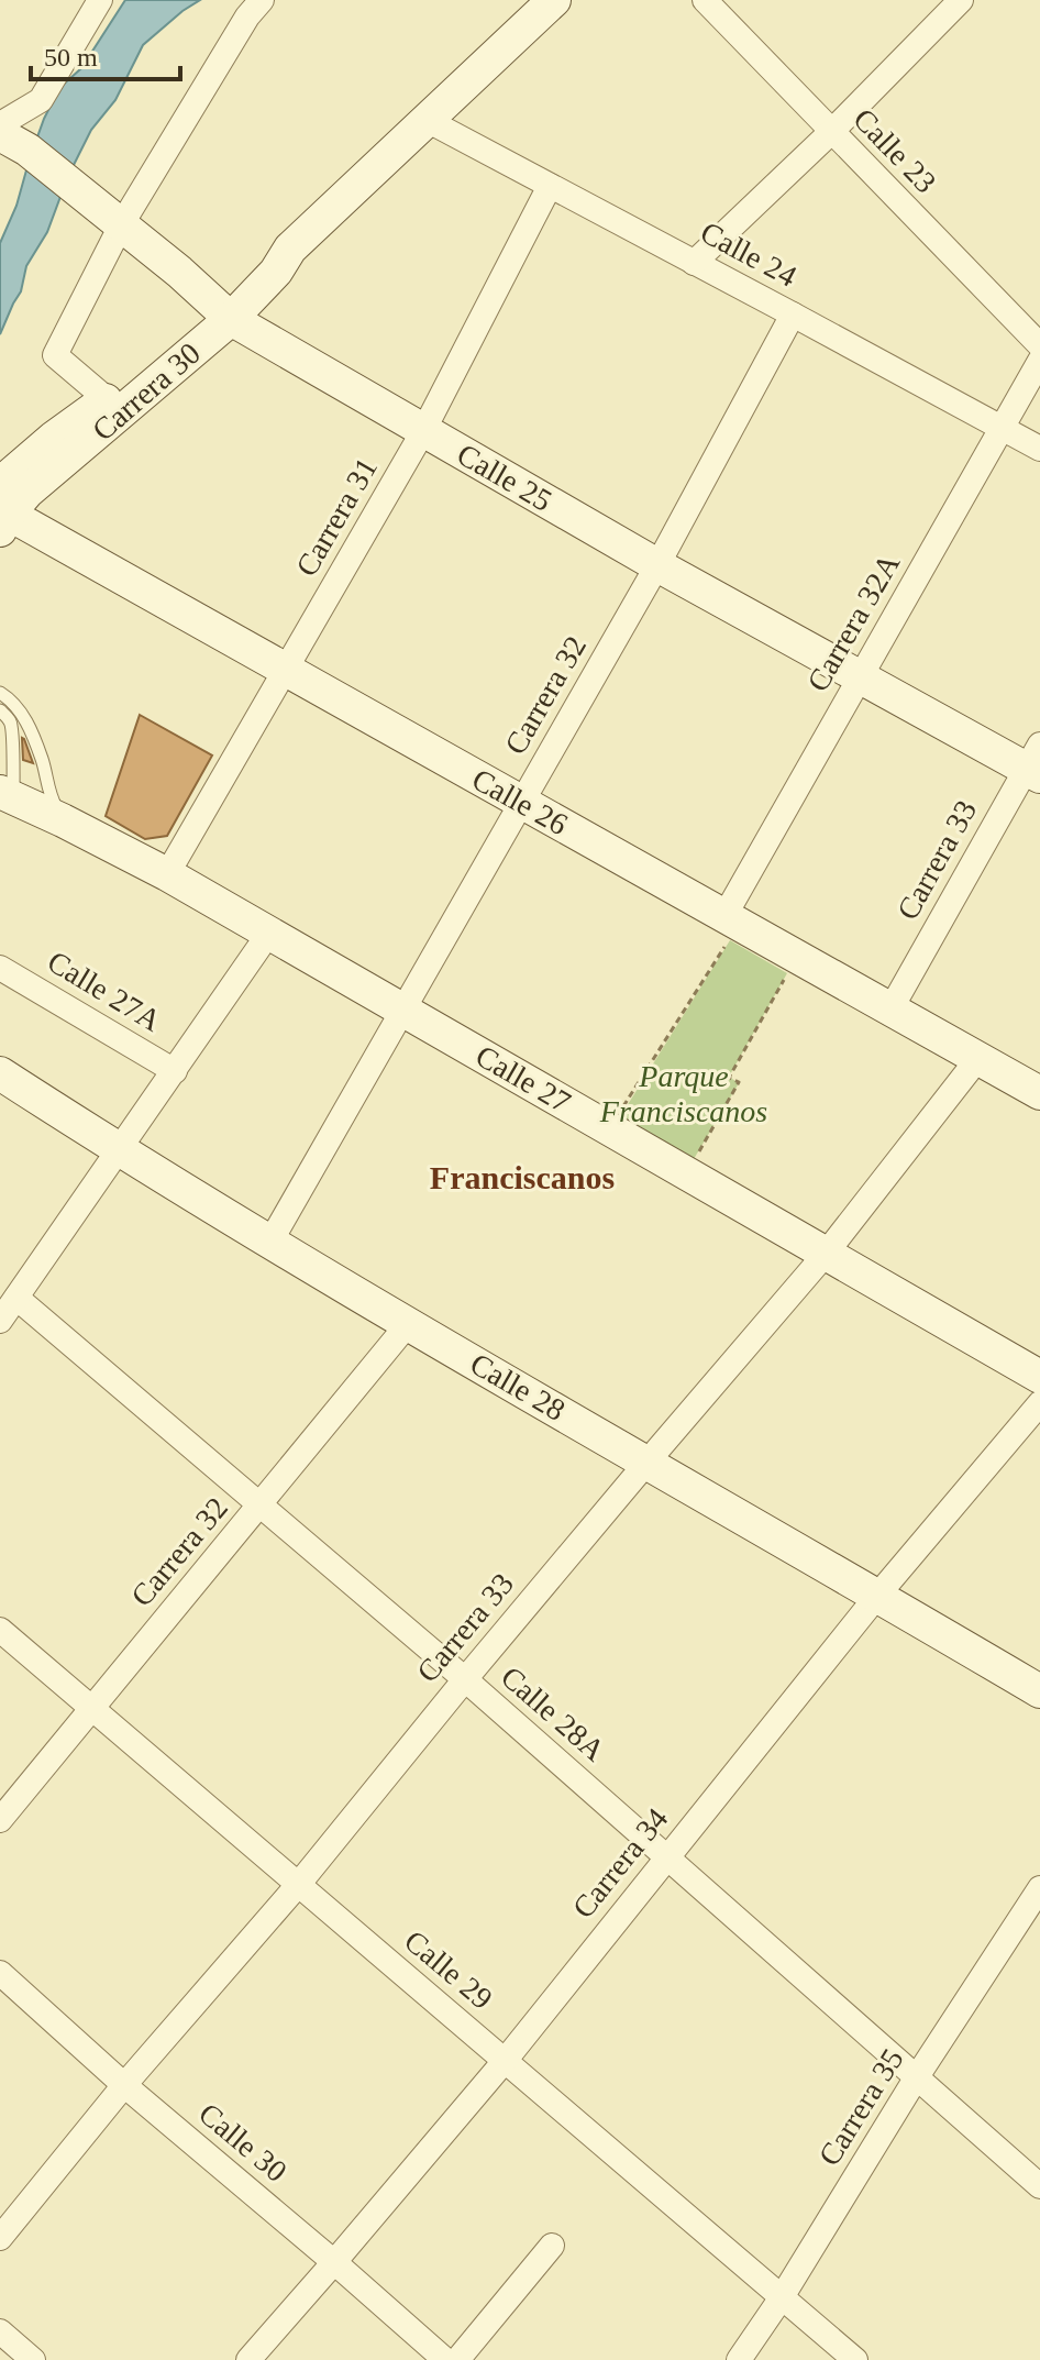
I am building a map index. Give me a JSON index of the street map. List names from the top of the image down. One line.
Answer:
{"streets":{"main road":["Carrera 30","Calle 25","Calle 26","Calle 27","Calle 28"],"street":["Calle 23","Calle 24","Carrera 31","Carrera 32A","Carrera 32","Carrera 33","Calle 27A","Calle 28A","Carrera 34","Calle 29","Carrera 35","Calle 30"]},"crossings":[["Calle 24","Carrera 30"],["Calle 24","Carrera 31"],["Calle 24","Carrera 32A"],["Calle 24","Carrera 32"],["Carrera 30","Calle 25"],["Carrera 30","Calle 26"],["Calle 25","Carrera 31"],["Calle 25","Carrera 32A"],["Calle 25","Carrera 32"],["Calle 25","Carrera 33"],["Carrera 31","Calle 26"],["Carrera 31","Calle 27"],["Carrera 32A","Calle 26"],["Carrera 32","Calle 26"],["Carrera 32","Calle 27"],["Carrera 32","Calle 28"],["Carrera 32","Calle 28A"],["Carrera 32","Calle 29"],["Calle 26","Carrera 33"],["Carrera 33","Calle 27"],["Carrera 33","Calle 28"],["Carrera 33","Calle 28A"],["Carrera 33","Calle 29"],["Carrera 33","Calle 30"],["Calle 28","Carrera 34"],["Calle 28A","Carrera 34"],["Calle 28A","Carrera 35"],["Carrera 34","Calle 29"],["Carrera 34","Calle 30"],["Calle 29","Carrera 35"]],"districts":["Franciscanos"],"parks":["Parque Franciscanos"],"scale_bar":"50 m"}
